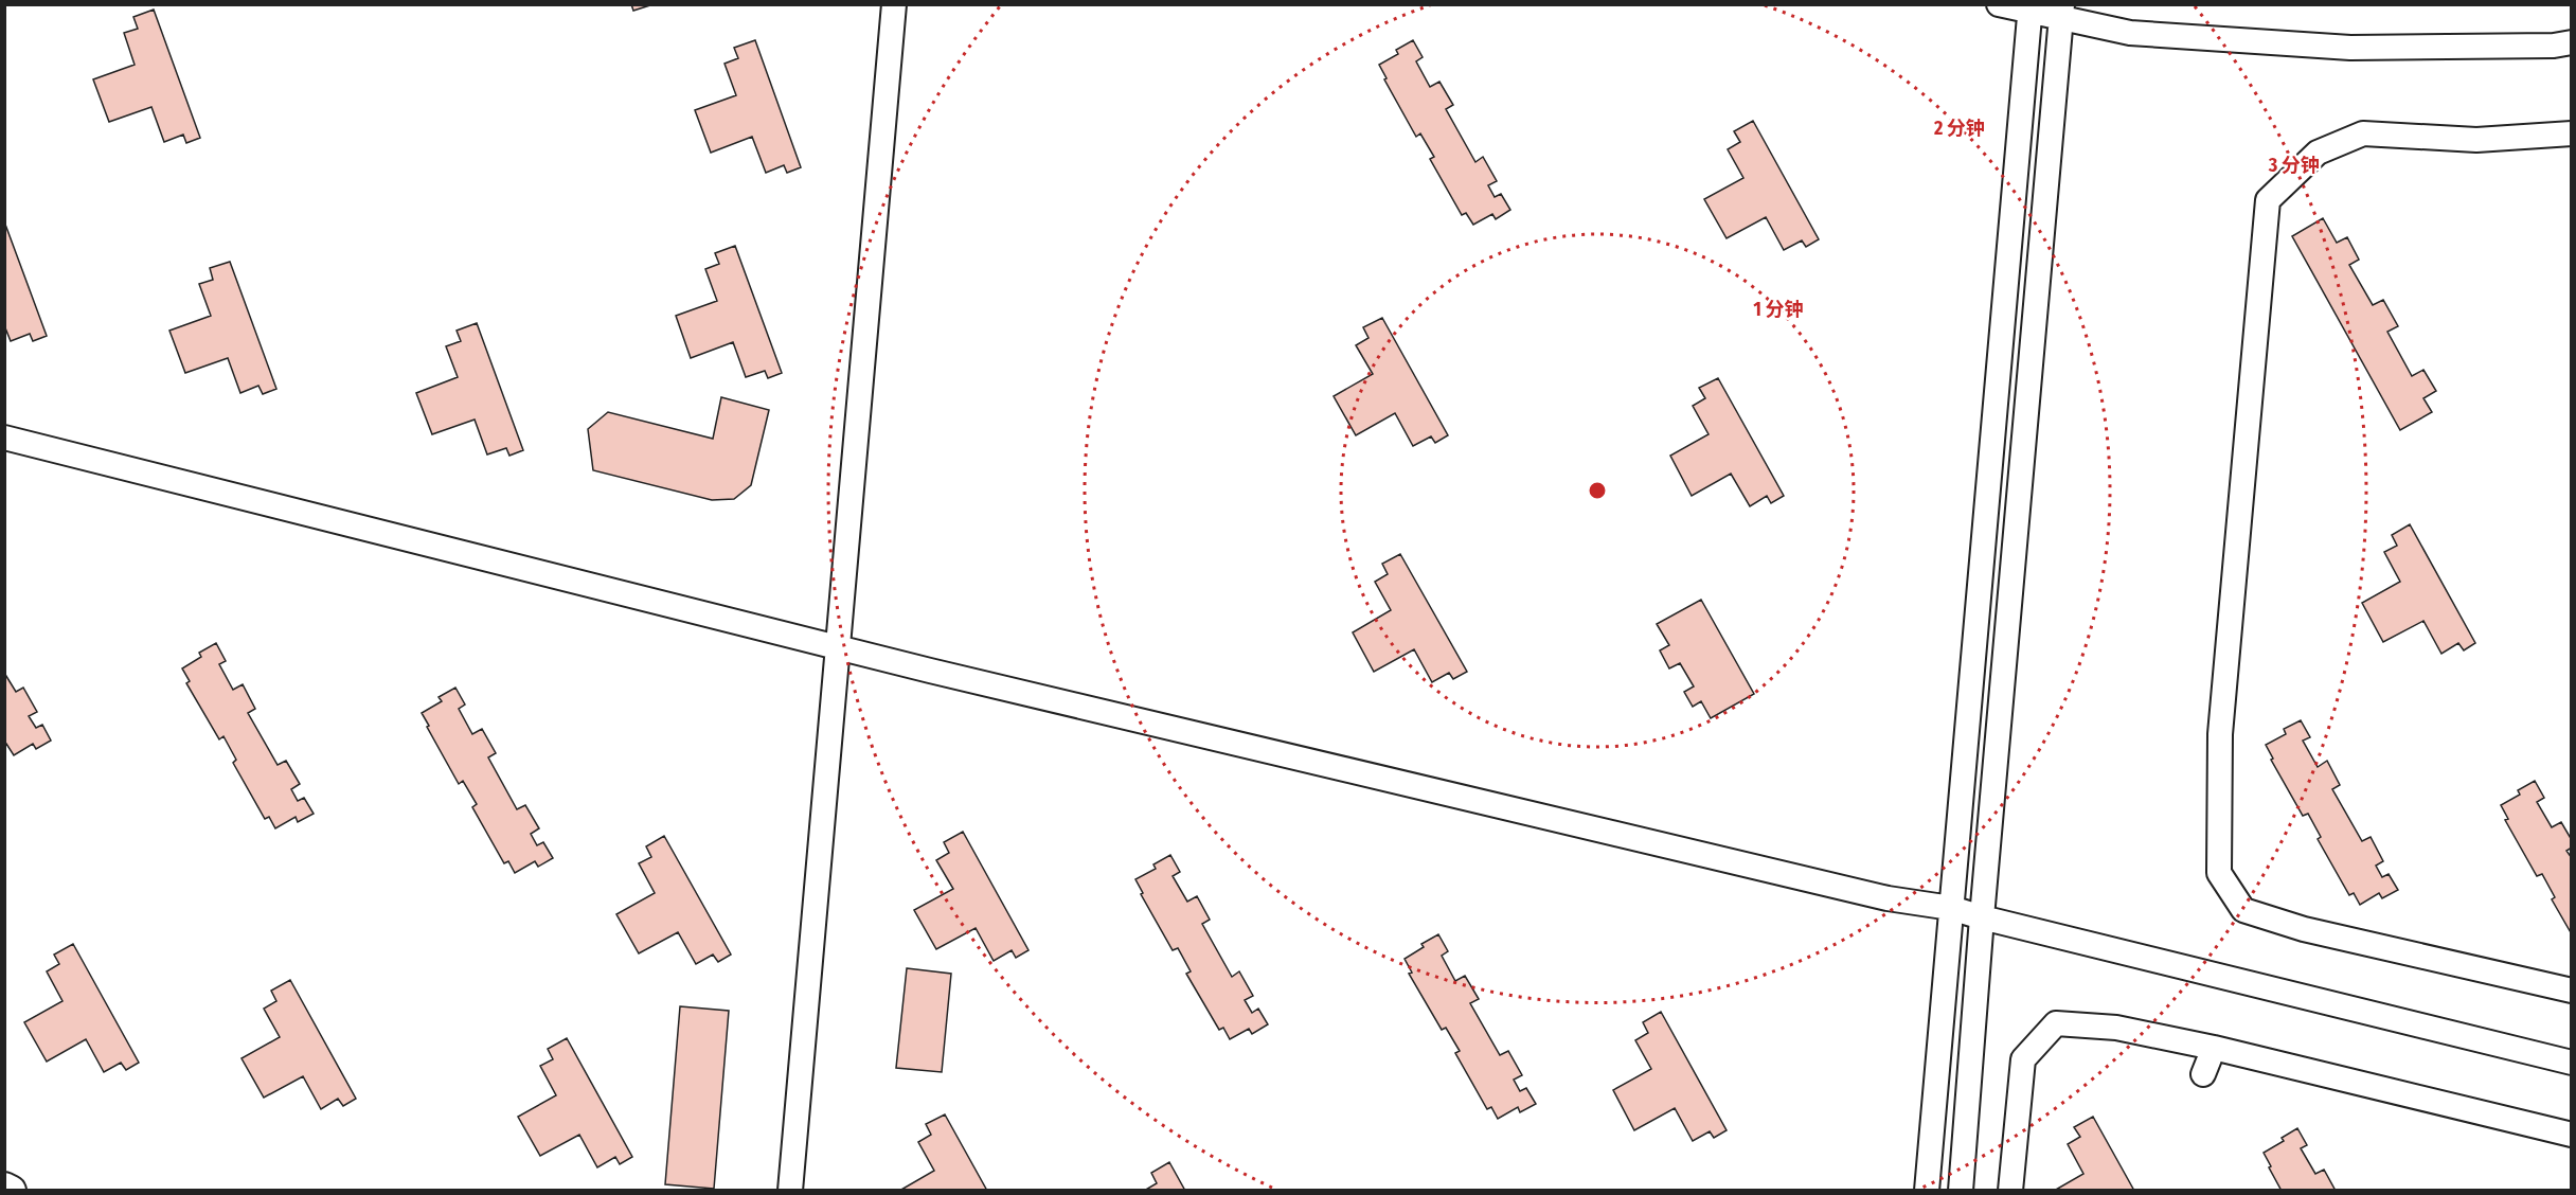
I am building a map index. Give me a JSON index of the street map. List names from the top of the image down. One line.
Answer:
{"rings":["2 分钟","3 分钟","1 分钟"]}
